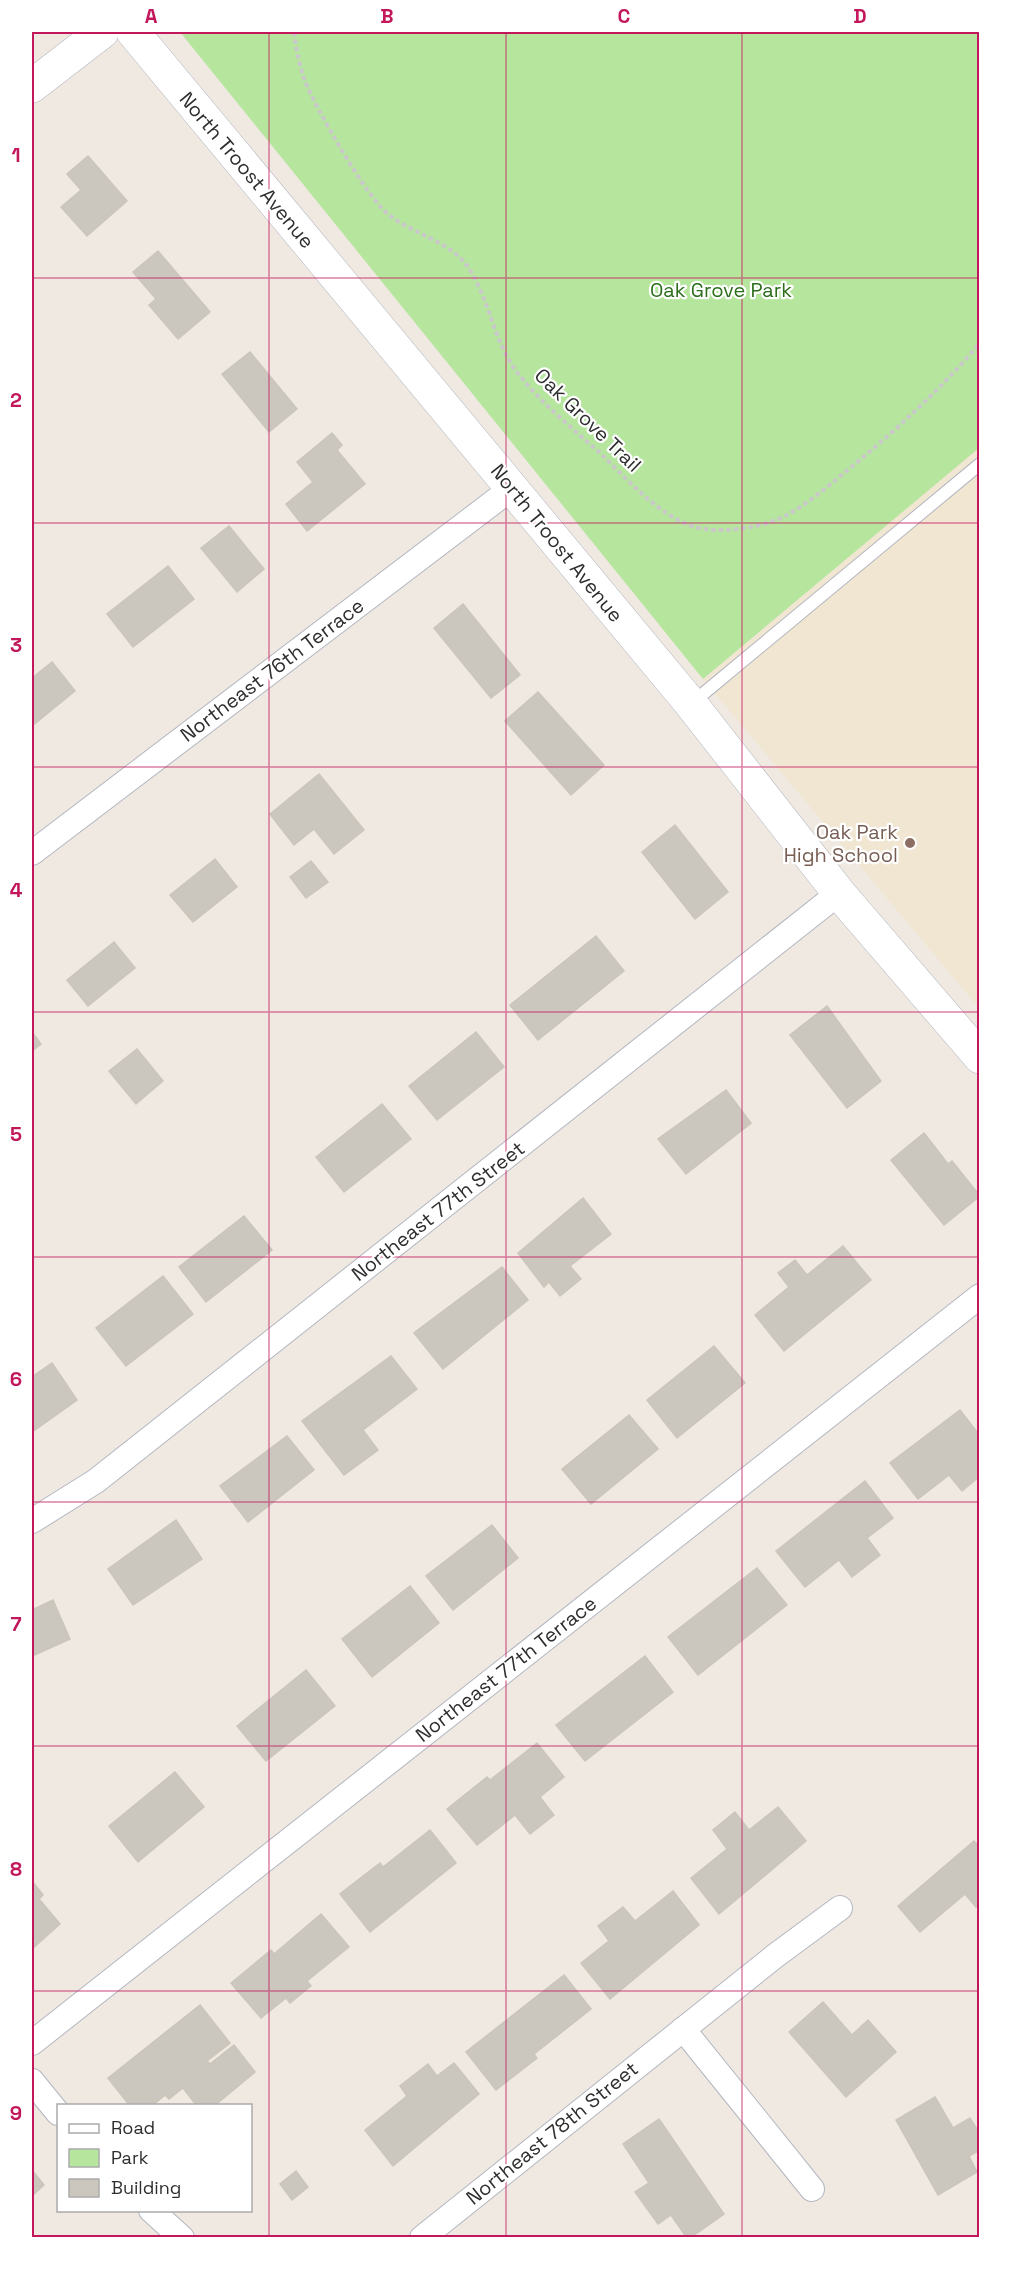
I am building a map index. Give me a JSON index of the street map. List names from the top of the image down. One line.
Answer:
{"streets":{"street":["North Troost Avenue","Northeast 76th Terrace","Northeast 77th Street","Northeast 77th Terrace","Northeast 78th Street"],"path":["Oak Grove Trail"]},"crossings":[["North Troost Avenue","Northeast 76th Terrace"],["North Troost Avenue","Northeast 77th Street"]],"parks":["Oak Grove Park"],"places":["Oak Park High School"],"legend":["Road","Park","Building"],"grid":{"columns":["A","B","C","D"],"rows":["1","2","3","4","5","6","7","8","9"]}}
